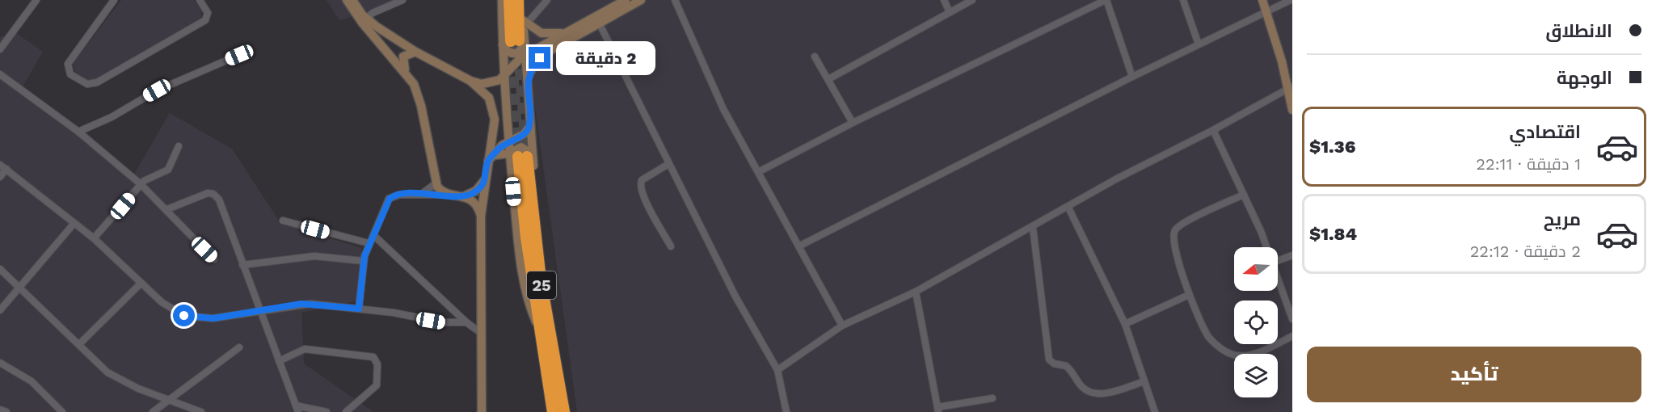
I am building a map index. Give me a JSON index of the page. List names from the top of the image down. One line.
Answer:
{"streets":{"highway":["25"]},"north":"left","page":{"banner":["الانطلاق","الوجهة"],"bubble":"2 دقيقة","list":[{"name":"اقتصادي","note":"1 دقيقة · 22:11","value":"$1.36"},{"name":"مريح","note":"2 دقيقة · 22:12","value":"$1.84"}],"buttons":"تأكيد"}}
